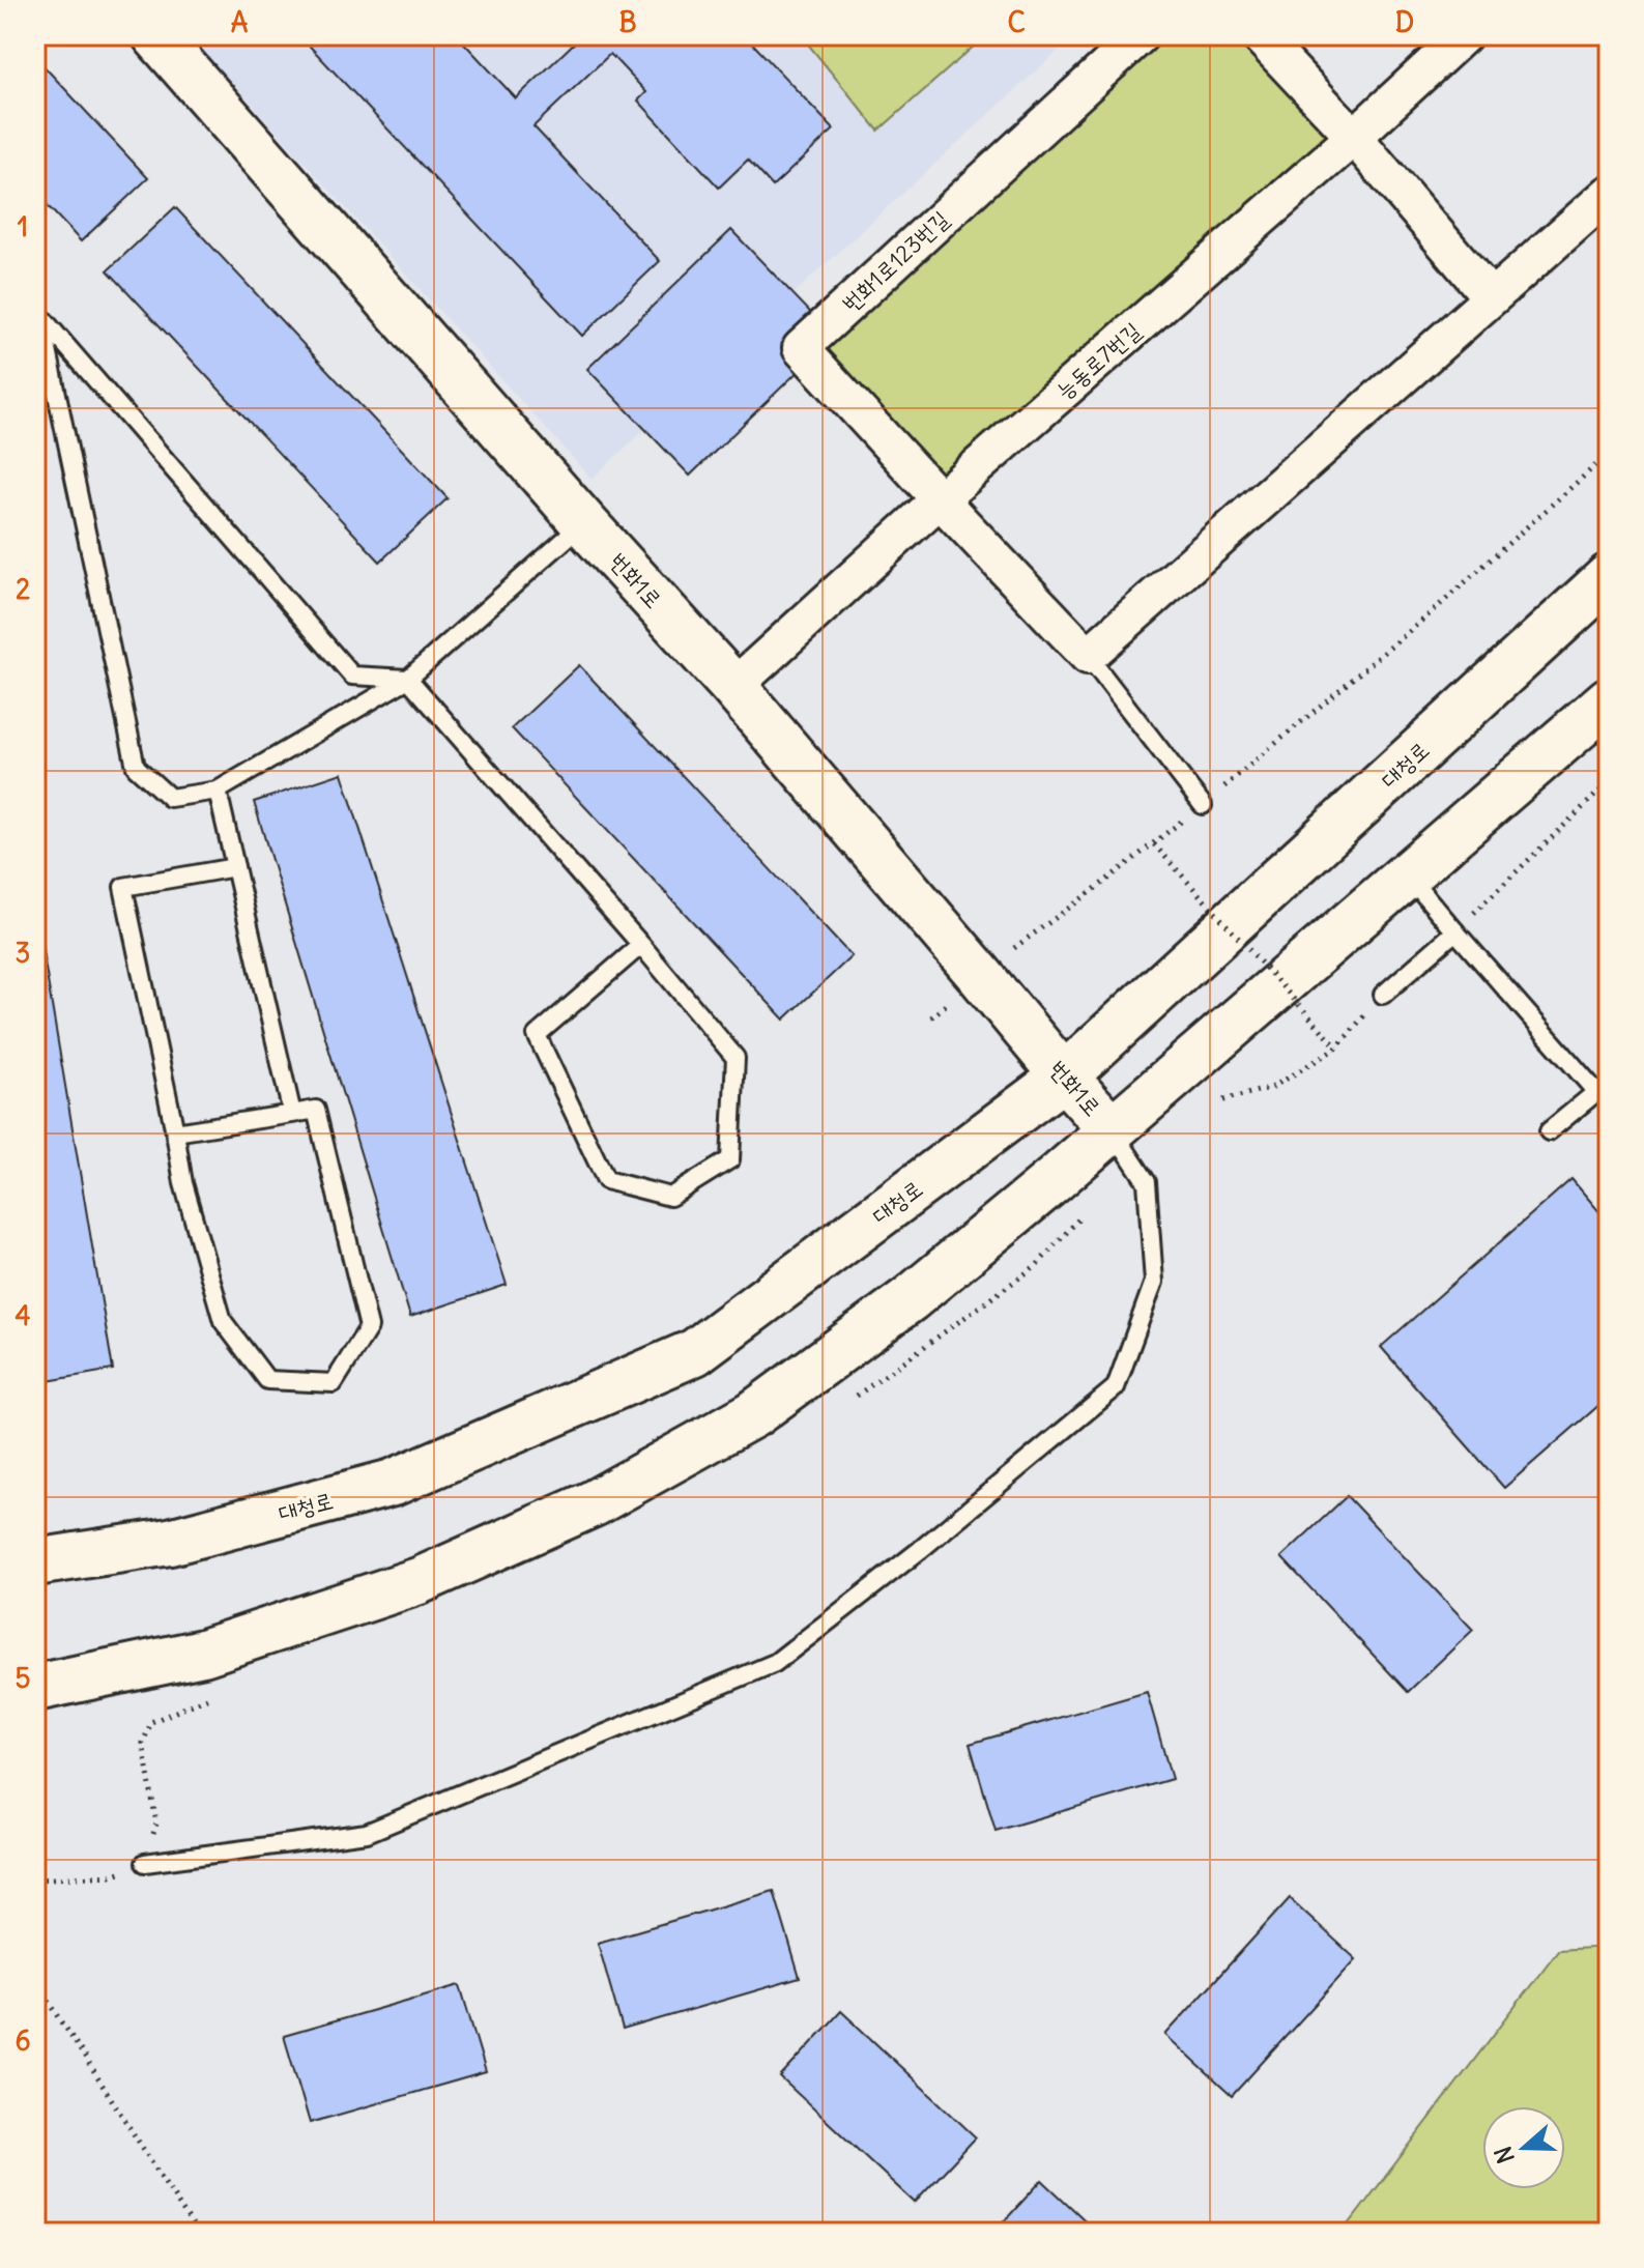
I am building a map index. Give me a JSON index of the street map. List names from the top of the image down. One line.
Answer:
{"streets":{"main road":["번화1로","대청로"],"street":["번화1로123번길","능동로7번길"]},"crossings":[["번화1로123번길","능동로7번길"],["능동로7번길","번화1로"],["번화1로","대청로"]],"north":"left","grid":{"columns":["A","B","C","D"],"rows":["1","2","3","4","5","6"]}}
